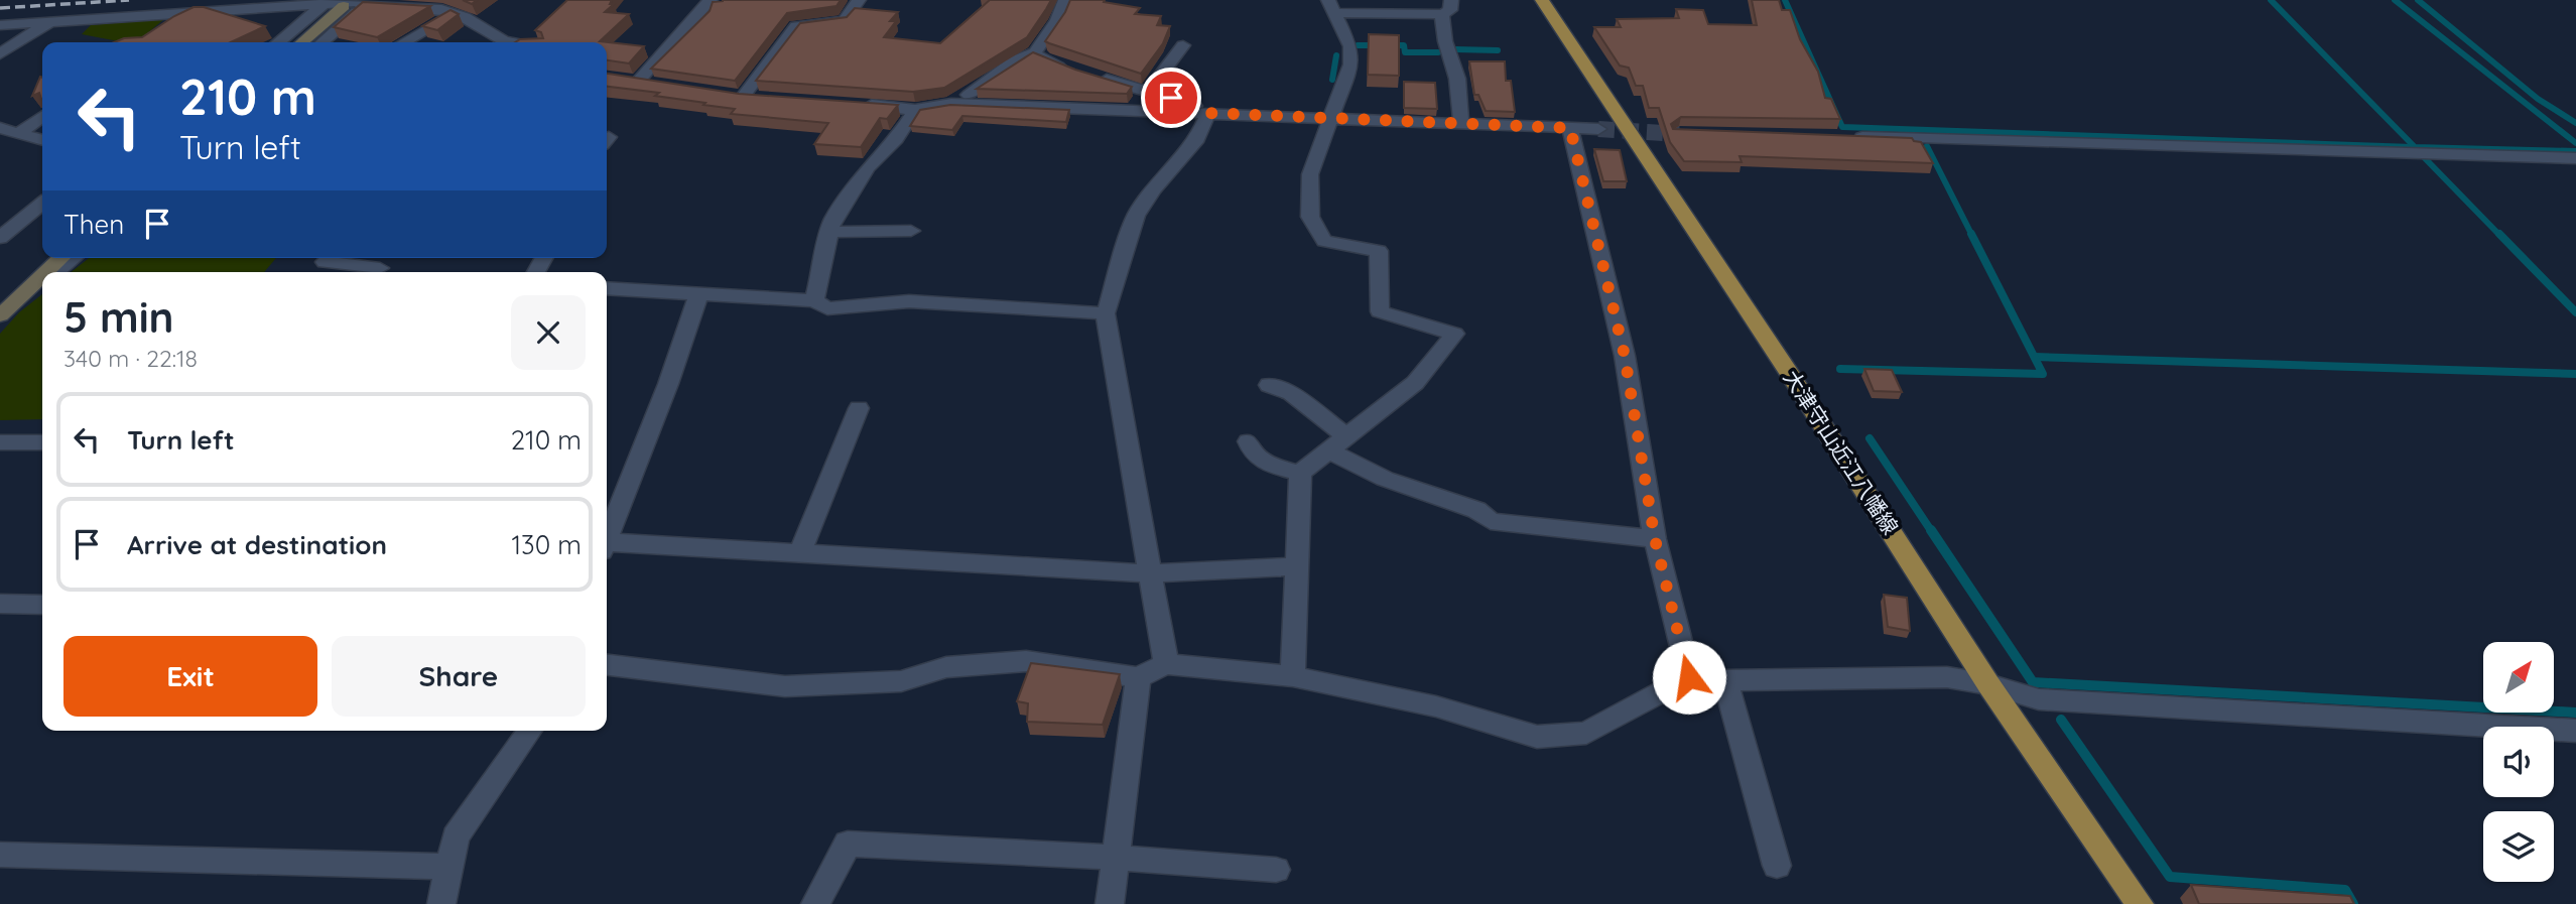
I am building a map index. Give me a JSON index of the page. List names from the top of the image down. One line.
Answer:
{"streets":{"main road":["大津守山近江八幡線"]},"north":"top right","page":{"turn":["210 m","Turn left"],"then":"Then","heading":["5 min","340 m · 22:18"],"list":[{"name":"Turn left","value":"210 m"},{"name":"Arrive at destination","value":"130 m"}],"buttons":["Exit","Share"]}}
